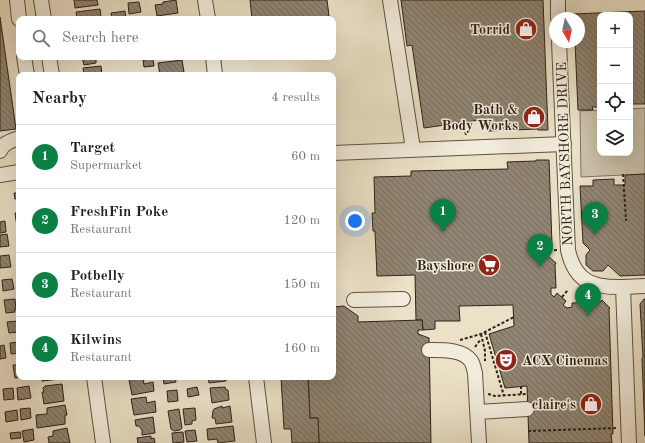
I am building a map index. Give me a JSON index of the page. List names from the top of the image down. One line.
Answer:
{"streets":{"street":["NORTH BAYSHORE DRIVE"]},"places":{"shop":["Torrid","Bath & Body Works","claire's"],"supermarket":["Bayshore"],"theatre":["ACX Cinemas"]},"north":"bottom","page":{"map_buttons":["+","−"],"search":"Search here","heading":["Nearby","4 results"],"list":[{"mark":"1","name":"Target","note":"Supermarket","value":"60 m"},{"mark":"2","name":"FreshFin Poke","note":"Restaurant","value":"120 m"},{"mark":"3","name":"Potbelly","note":"Restaurant","value":"150 m"},{"mark":"4","name":"Kilwins","note":"Restaurant","value":"160 m"}],"pins":["1","3","2","4"]}}
